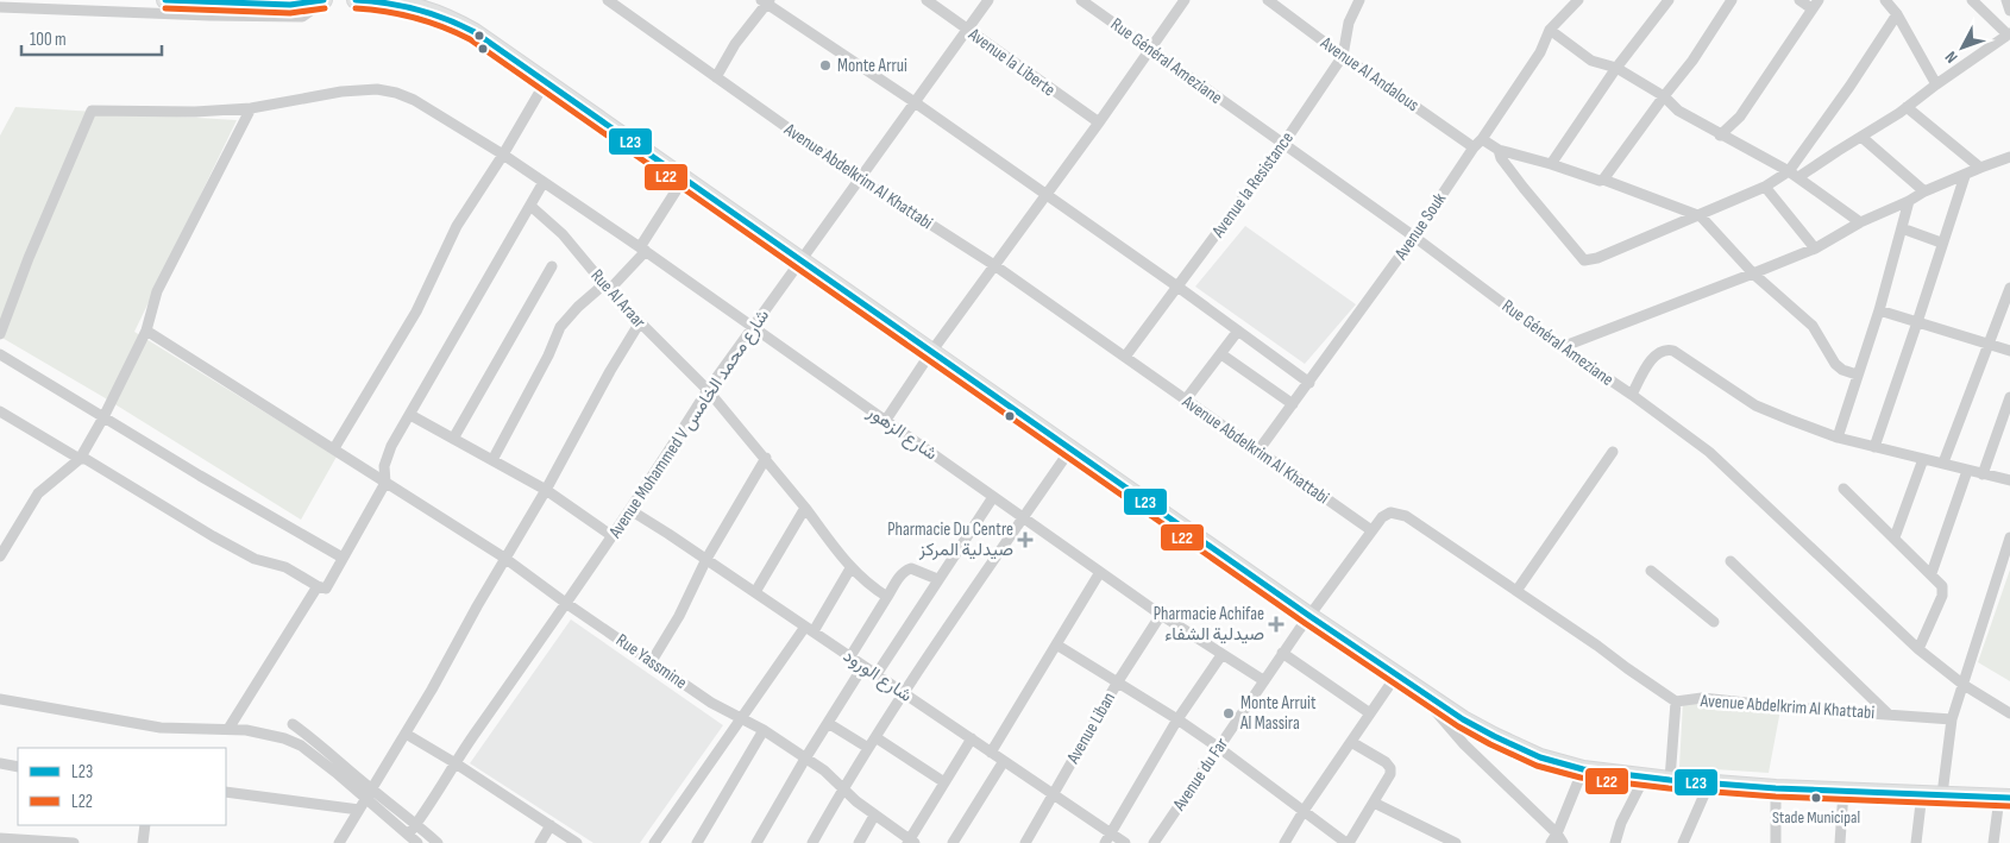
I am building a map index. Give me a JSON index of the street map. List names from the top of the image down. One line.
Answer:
{"streets":{"street":["Rue Général Ameziane","Avenue la Liberte","Avenue Al Andalous","Avenue Abdelkrim Al Khattabi","Avenue la Resistance","Avenue Souk","Rue Al Araar","Avenue Mohammed V شارع محمد الخامس","شارع الزهور","Rue Yassmine","شارع الورود","Avenue Liban","Avenue du Far"]},"crossings":[["Rue Général Ameziane","Avenue la Resistance"],["Rue Général Ameziane","Avenue Souk"],["Avenue la Liberte","Avenue Mohammed V شارع محمد الخامس"],["Avenue Al Andalous","Avenue la Resistance"],["Avenue Al Andalous","Avenue Souk"],["Avenue Abdelkrim Al Khattabi","Avenue la Resistance"],["Avenue Abdelkrim Al Khattabi","Avenue Souk"],["Avenue Abdelkrim Al Khattabi","Avenue Mohammed V شارع محمد الخامس"],["Avenue Abdelkrim Al Khattabi","Avenue du Far"],["Rue Al Araar","Avenue Mohammed V شارع محمد الخامس"],["Avenue Mohammed V شارع محمد الخامس","شارع الزهور"],["Avenue Mohammed V شارع محمد الخامس","Rue Yassmine"],["Avenue Mohammed V شارع محمد الخامس","شارع الورود"],["شارع الزهور","Avenue Liban"],["شارع الزهور","Avenue du Far"],["شارع الورود","Avenue Liban"]],"places":{"other":["Monte Arrui","Monte Arruit Al Massira","Stade Municipal"],"health":["Pharmacie Du Centre صيدلية المركز","Pharmacie Achifae صيدلية الشفاء"]},"lines":["transit line L23","transit line L22"],"legend":["L23","L22"],"scale_bar":"100 m","north":"bottom left"}
